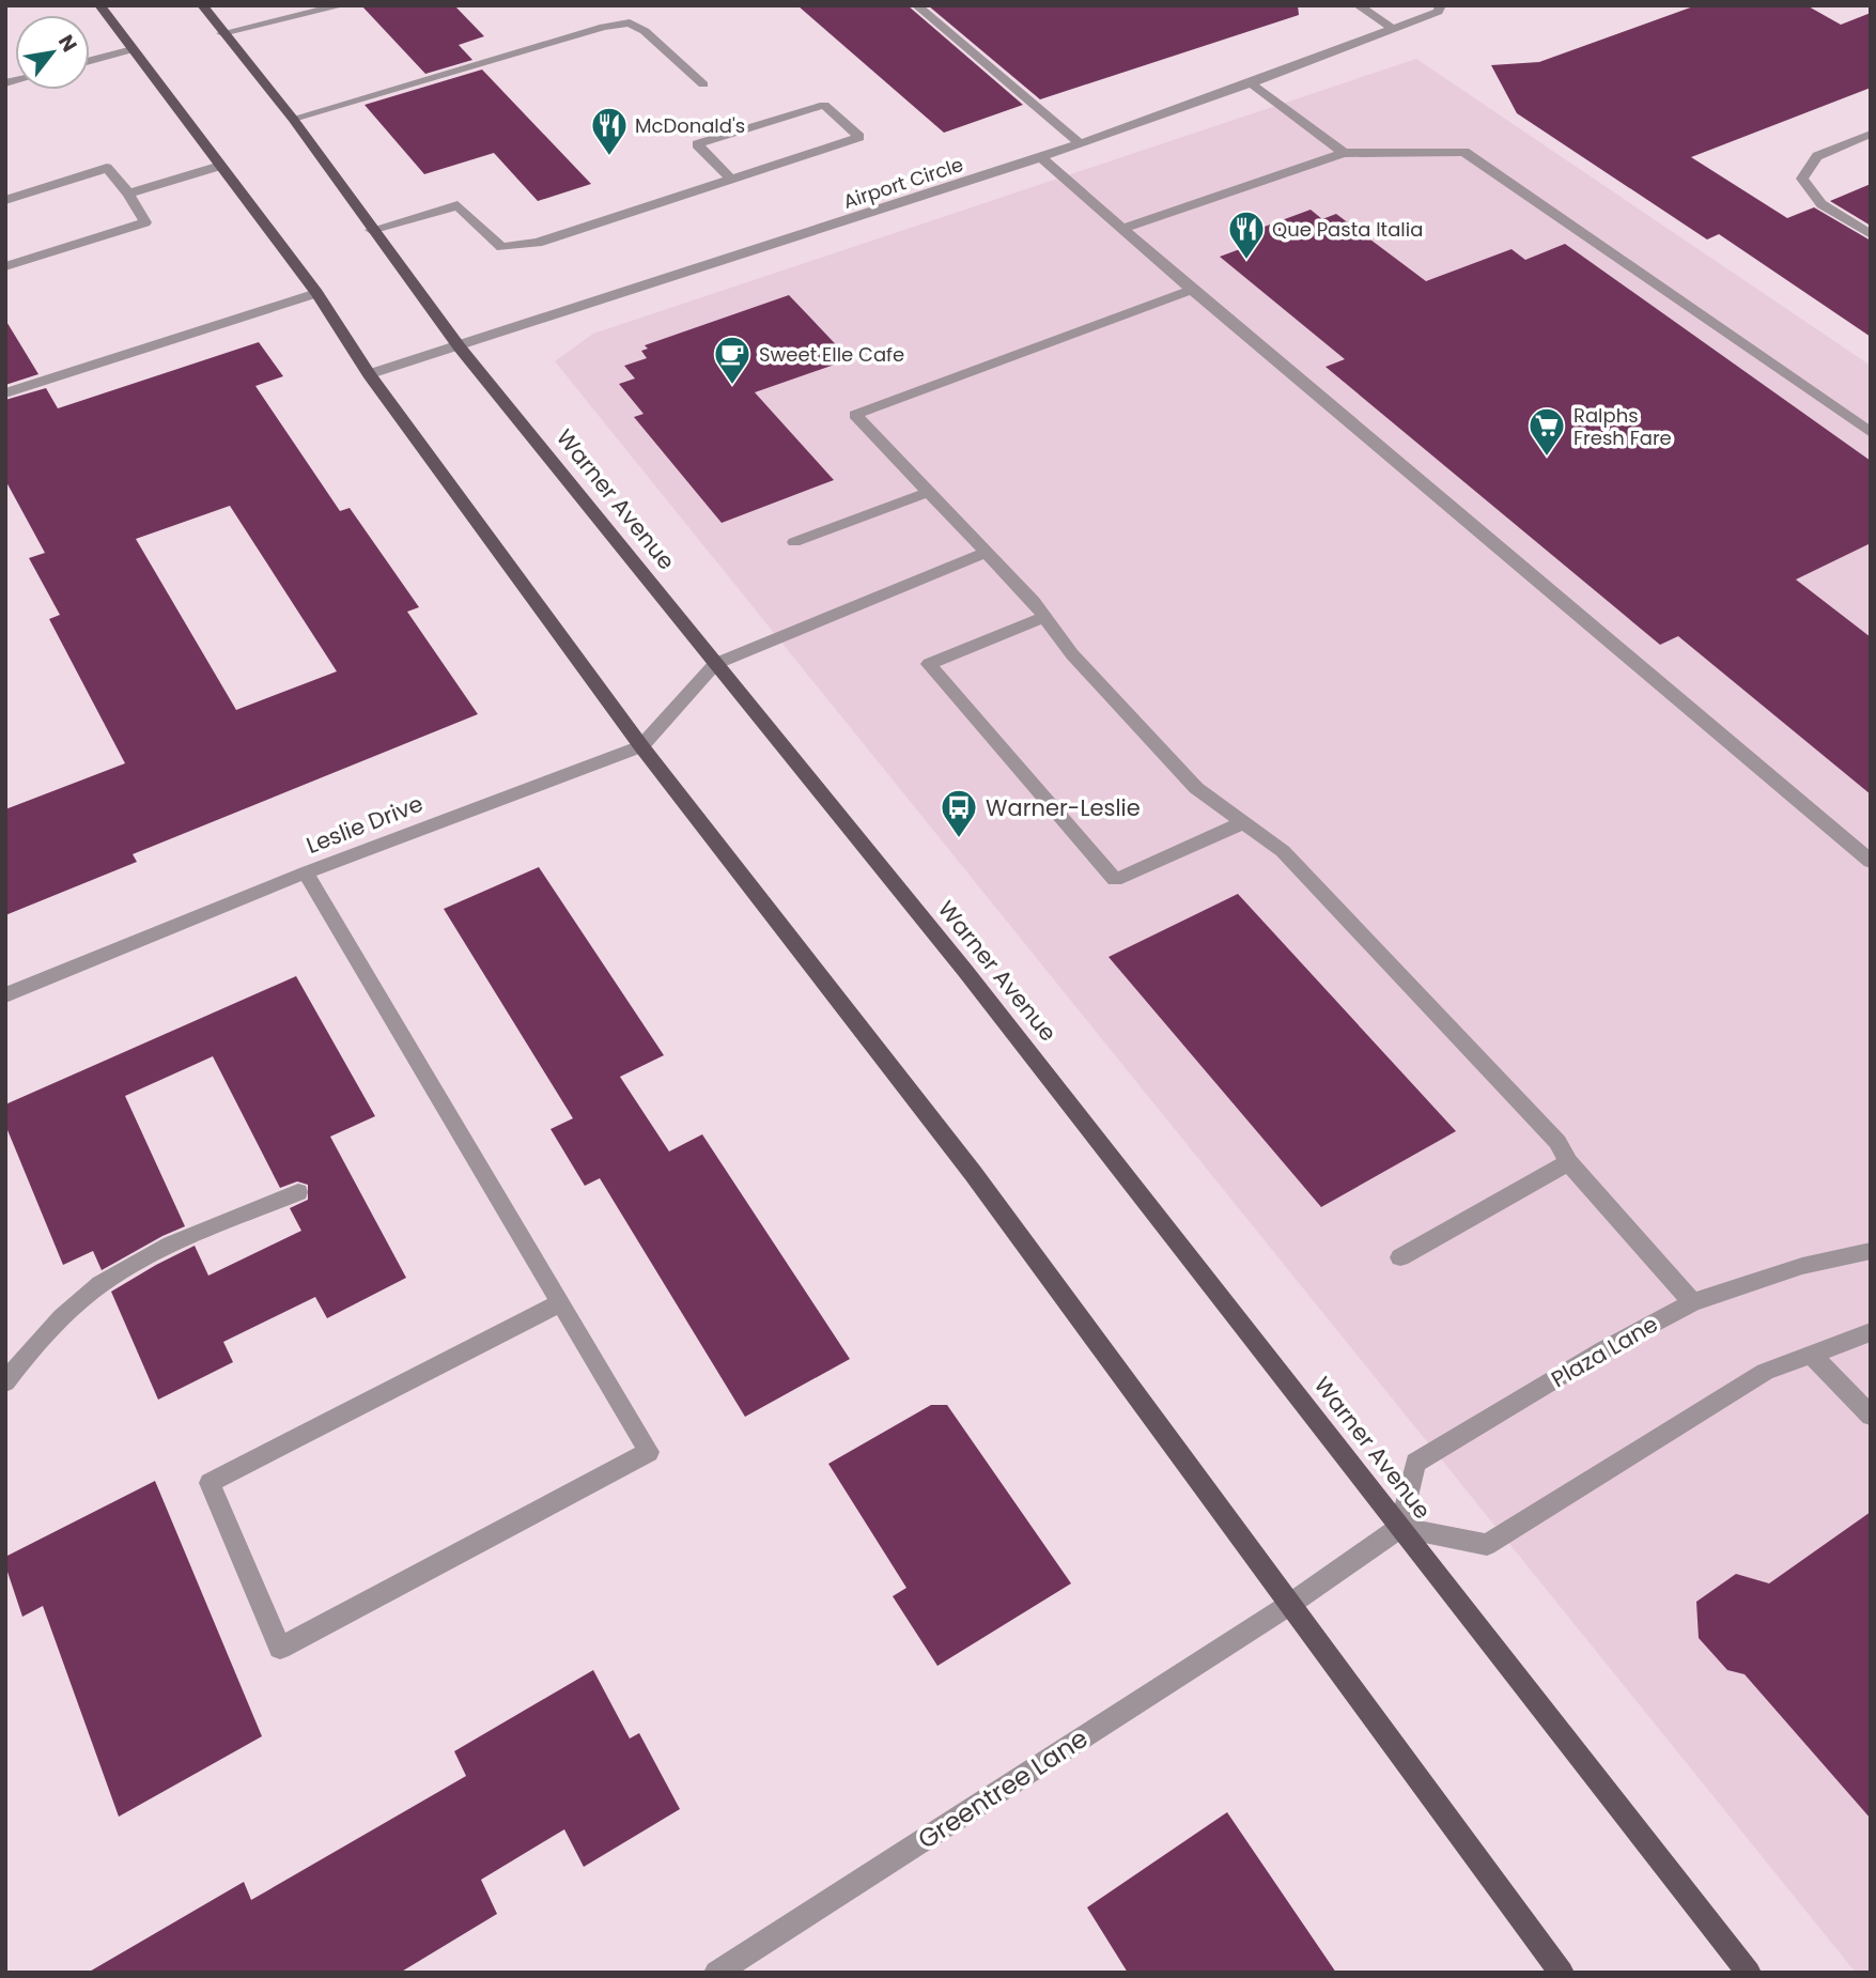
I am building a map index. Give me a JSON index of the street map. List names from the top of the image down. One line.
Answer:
{"streets":{"main road":["Warner Avenue"],"street":["Airport Circle","Leslie Drive","Plaza Lane","Greentree Lane"]},"crossings":[["Airport Circle","Warner Avenue"],["Warner Avenue","Leslie Drive"],["Warner Avenue","Plaza Lane"]],"places":{"restaurant":["McDonald's","Que Pasta Italia"],"cafe":["Sweet Elle Cafe"],"supermarket":["Ralphs Fresh Fare"],"bus stop":["Warner-Leslie"]},"north":"top right"}
